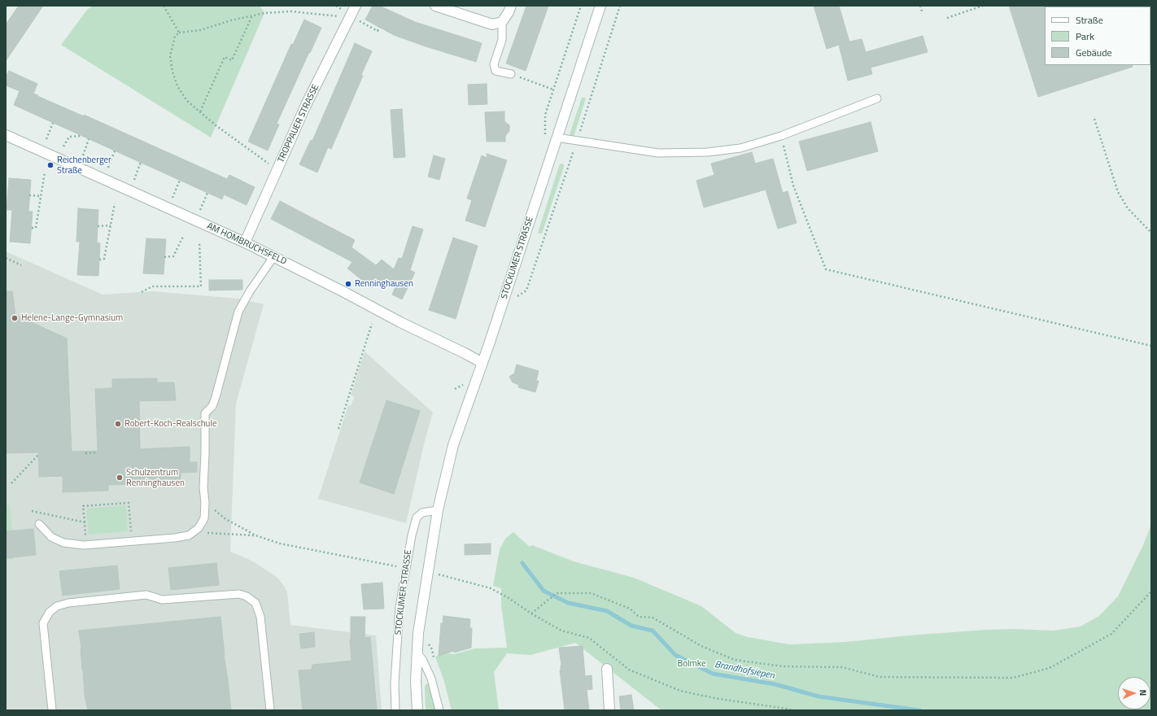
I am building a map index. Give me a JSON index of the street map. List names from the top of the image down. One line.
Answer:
{"streets":{"street":["TROPPAUER STRASSE","AM HOMBRUCHSFELD","STOCKUMER STRASSE"]},"crossings":[["TROPPAUER STRASSE","AM HOMBRUCHSFELD"],["AM HOMBRUCHSFELD","STOCKUMER STRASSE"]],"water":["Brandhofsiepen"],"parks":["Bolmke"],"places":["Reichenberger Straße","Renninghausen","Helene-Lange-Gymnasium","Robert-Koch-Realschule","Schulzentrum Renninghausen"],"legend":["Straße","Park","Gebäude"],"north":"right"}
